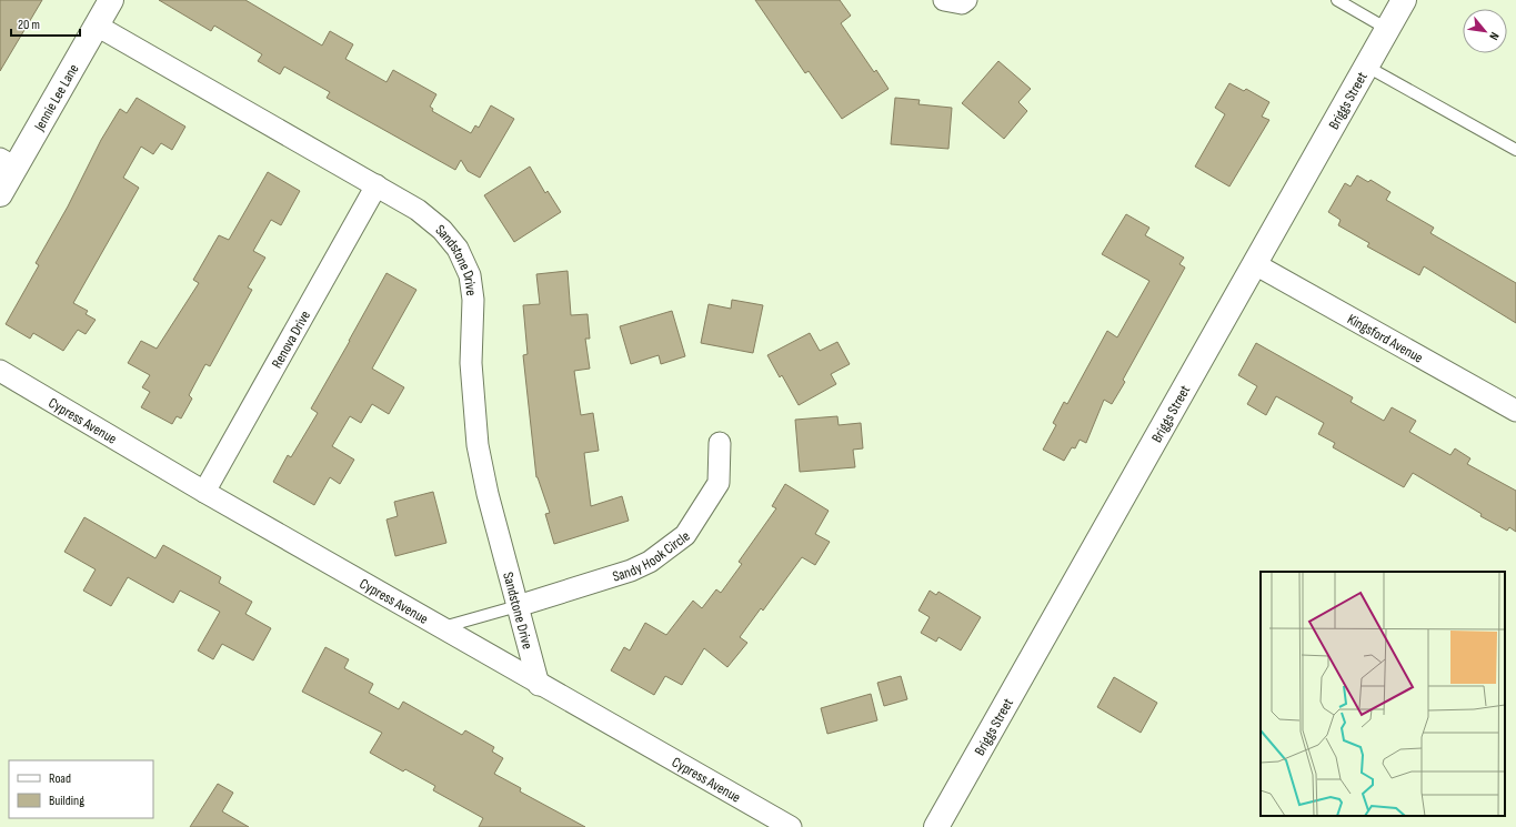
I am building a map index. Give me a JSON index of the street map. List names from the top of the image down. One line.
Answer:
{"streets":{"street":["Jennie Lee Lane","Briggs Street","Sandstone Drive","Kingsford Avenue","Renova Drive","Cypress Avenue","Sandy Hook Circle"]},"crossings":[["Jennie Lee Lane","Sandstone Drive"],["Briggs Street","Kingsford Avenue"],["Sandstone Drive","Renova Drive"],["Sandstone Drive","Cypress Avenue"],["Sandstone Drive","Sandy Hook Circle"],["Renova Drive","Cypress Avenue"]],"legend":["Road","Building"],"scale_bar":"20 m","north":"bottom right"}
